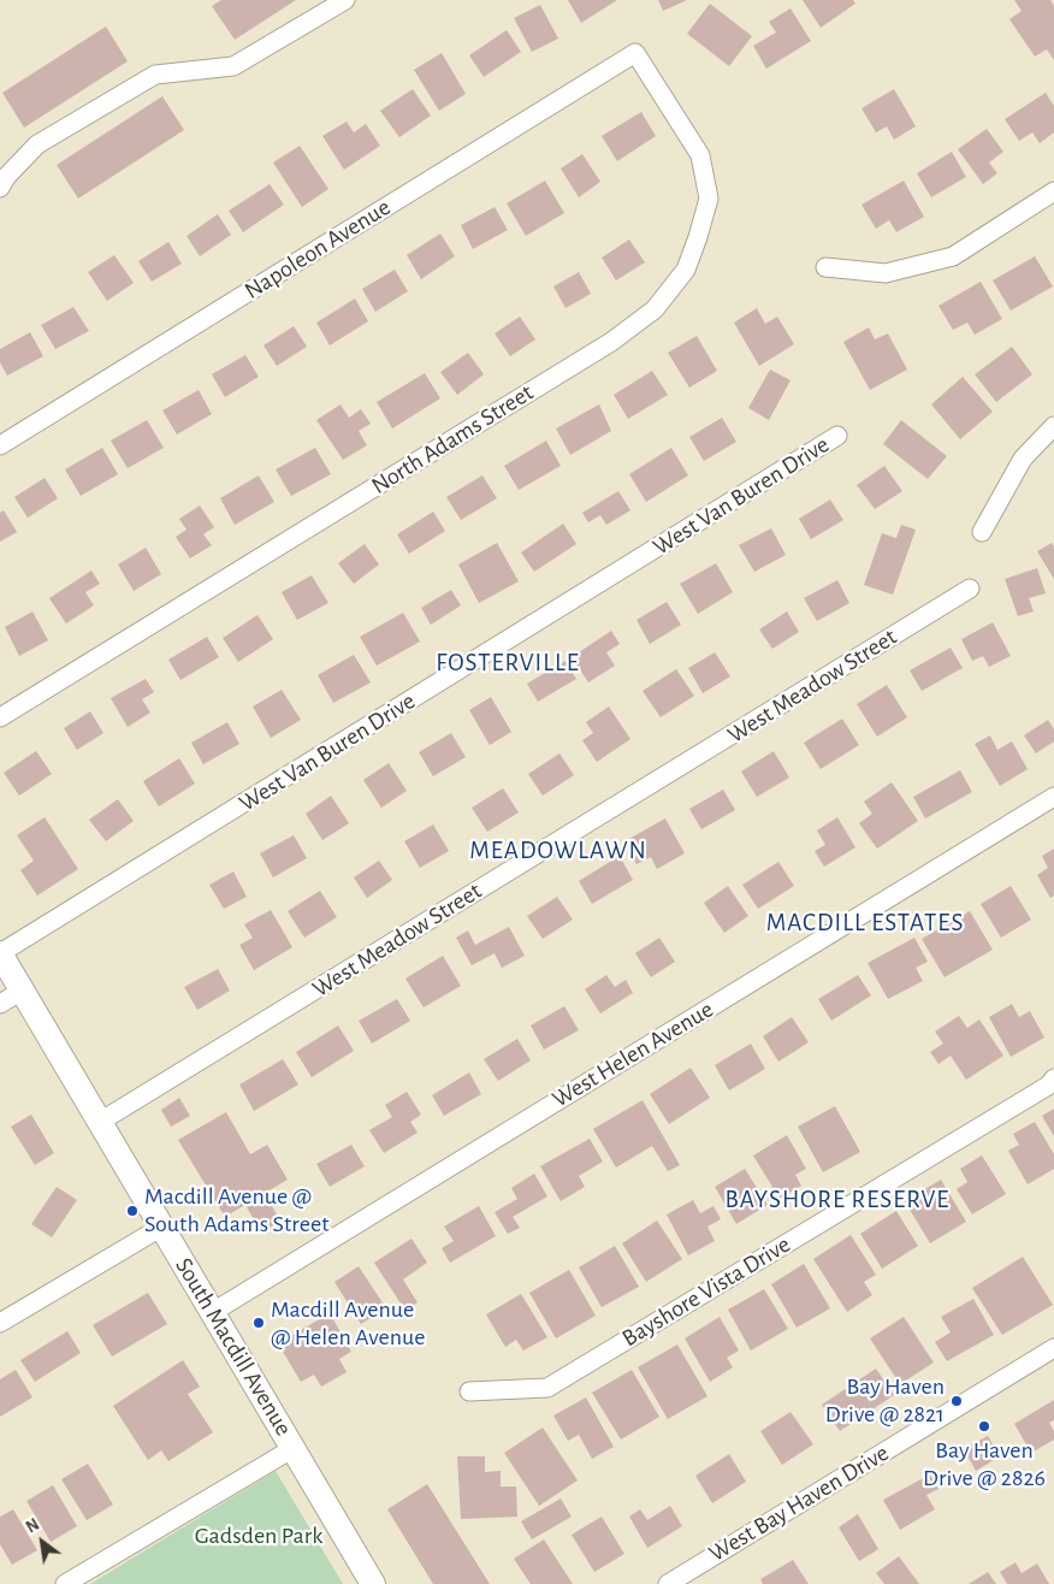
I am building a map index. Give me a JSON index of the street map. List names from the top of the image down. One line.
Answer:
{"streets":{"street":["Napoleon Avenue","North Adams Street","West Van Buren Drive","West Meadow Street","West Helen Avenue","Bayshore Vista Drive","South Macdill Avenue","West Bay Haven Drive"]},"crossings":[["Napoleon Avenue","North Adams Street"],["West Van Buren Drive","South Macdill Avenue"],["West Meadow Street","South Macdill Avenue"],["West Helen Avenue","South Macdill Avenue"]],"districts":["FOSTERVILLE","MEADOWLAWN","MACDILL ESTATES","BAYSHORE RESERVE"],"parks":["Gadsden Park"],"places":["Macdill Avenue @ South Adams Street","Macdill Avenue @ Helen Avenue","Bay Haven Drive @ 2821","Bay Haven Drive @ 2826"],"north":"top left"}
